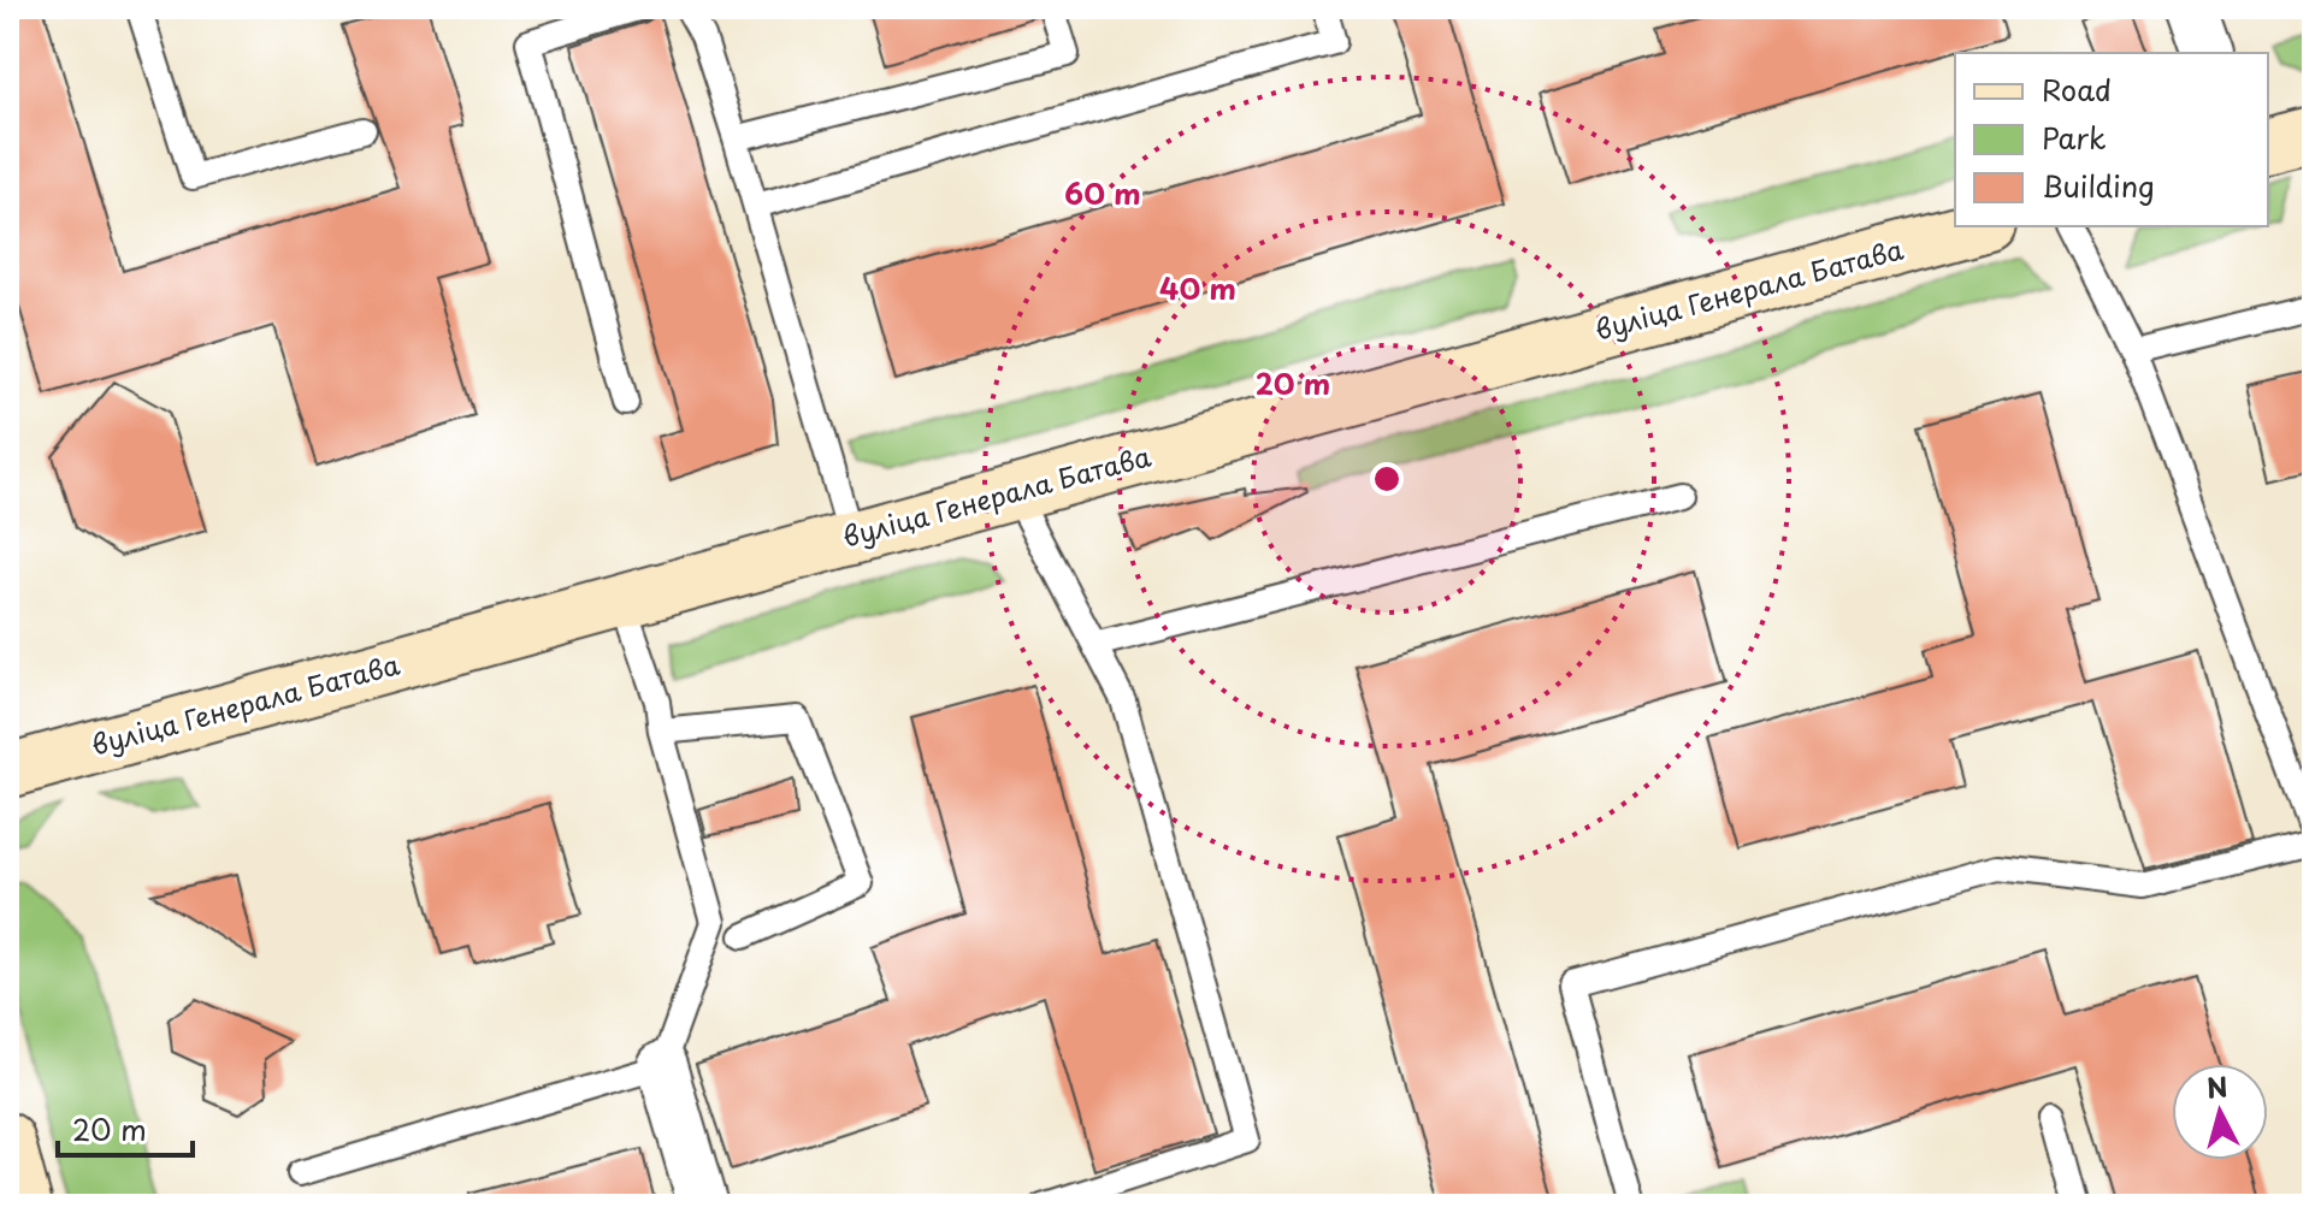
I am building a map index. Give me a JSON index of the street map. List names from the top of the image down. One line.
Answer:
{"streets":{"street":["вуліца Генерала Батава"]},"legend":["Road","Park","Building"],"scale_bar":"20 m","north":"top","rings":["60 m","40 m","20 m"]}
